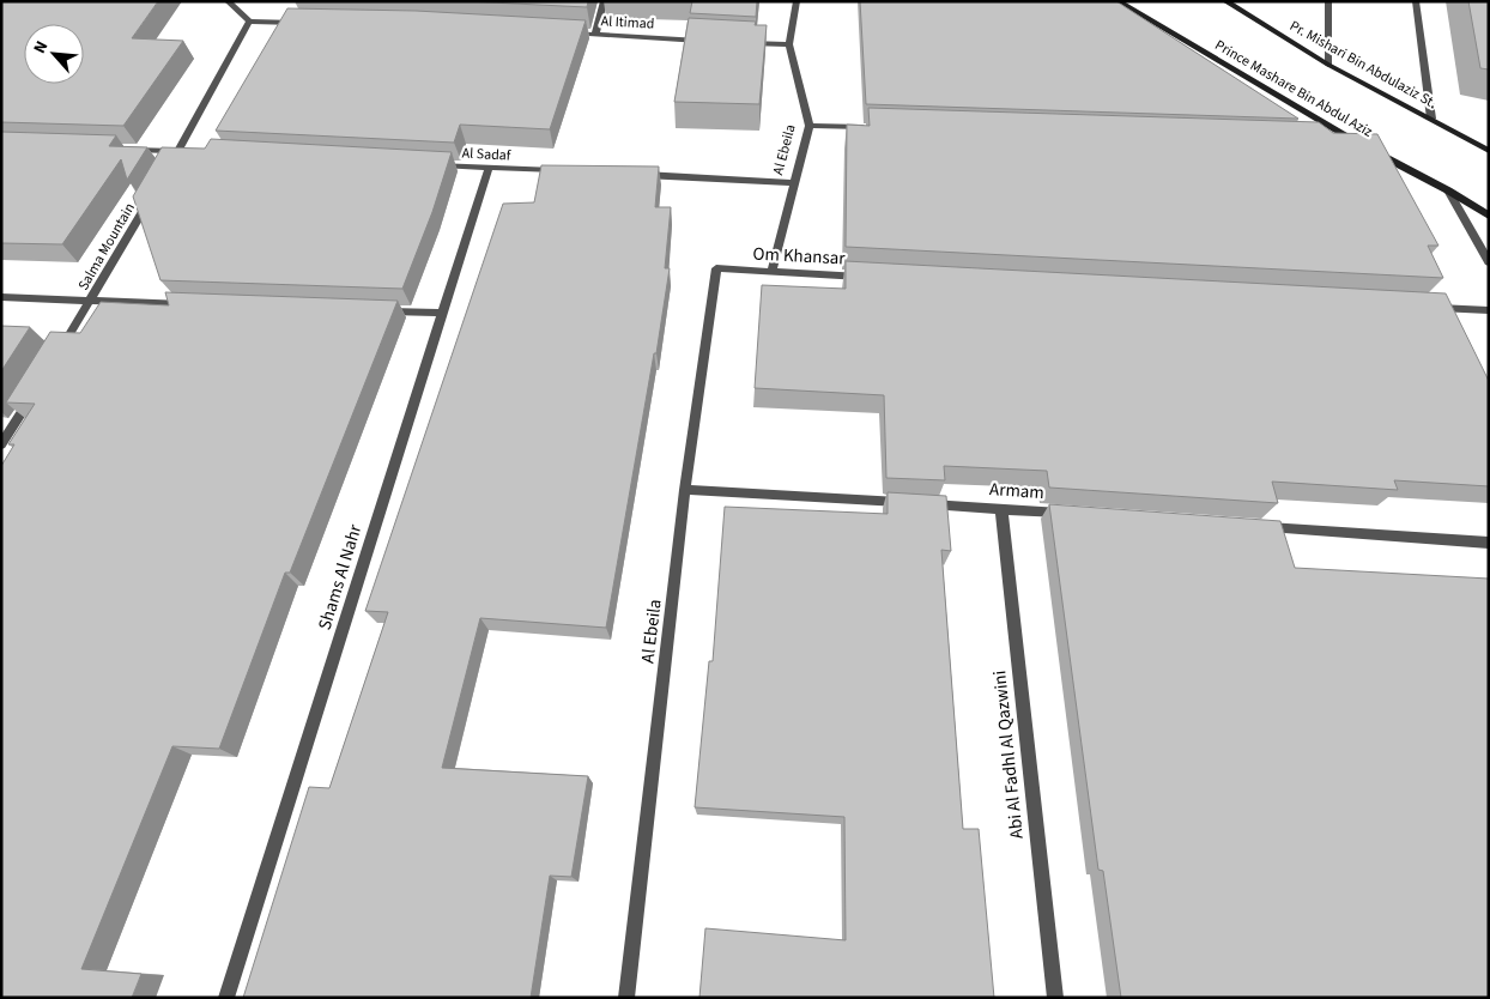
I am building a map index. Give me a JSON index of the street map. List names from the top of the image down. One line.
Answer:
{"streets":{"street":["Al Itimad","Pr. Mishari Bin Abdulaziz St.","Prince Mashare Bin Abdul Aziz","Al Ebeila","Al Sadaf","Salma Mountain","Om Khansar","Armam","Shams Al Nahr","Abi Al Fadhl Al Qazwini"]},"crossings":[["Al Ebeila","Om Khansar"],["Al Ebeila","Armam"],["Al Sadaf","Shams Al Nahr"],["Armam","Abi Al Fadhl Al Qazwini"]],"north":"top left"}
